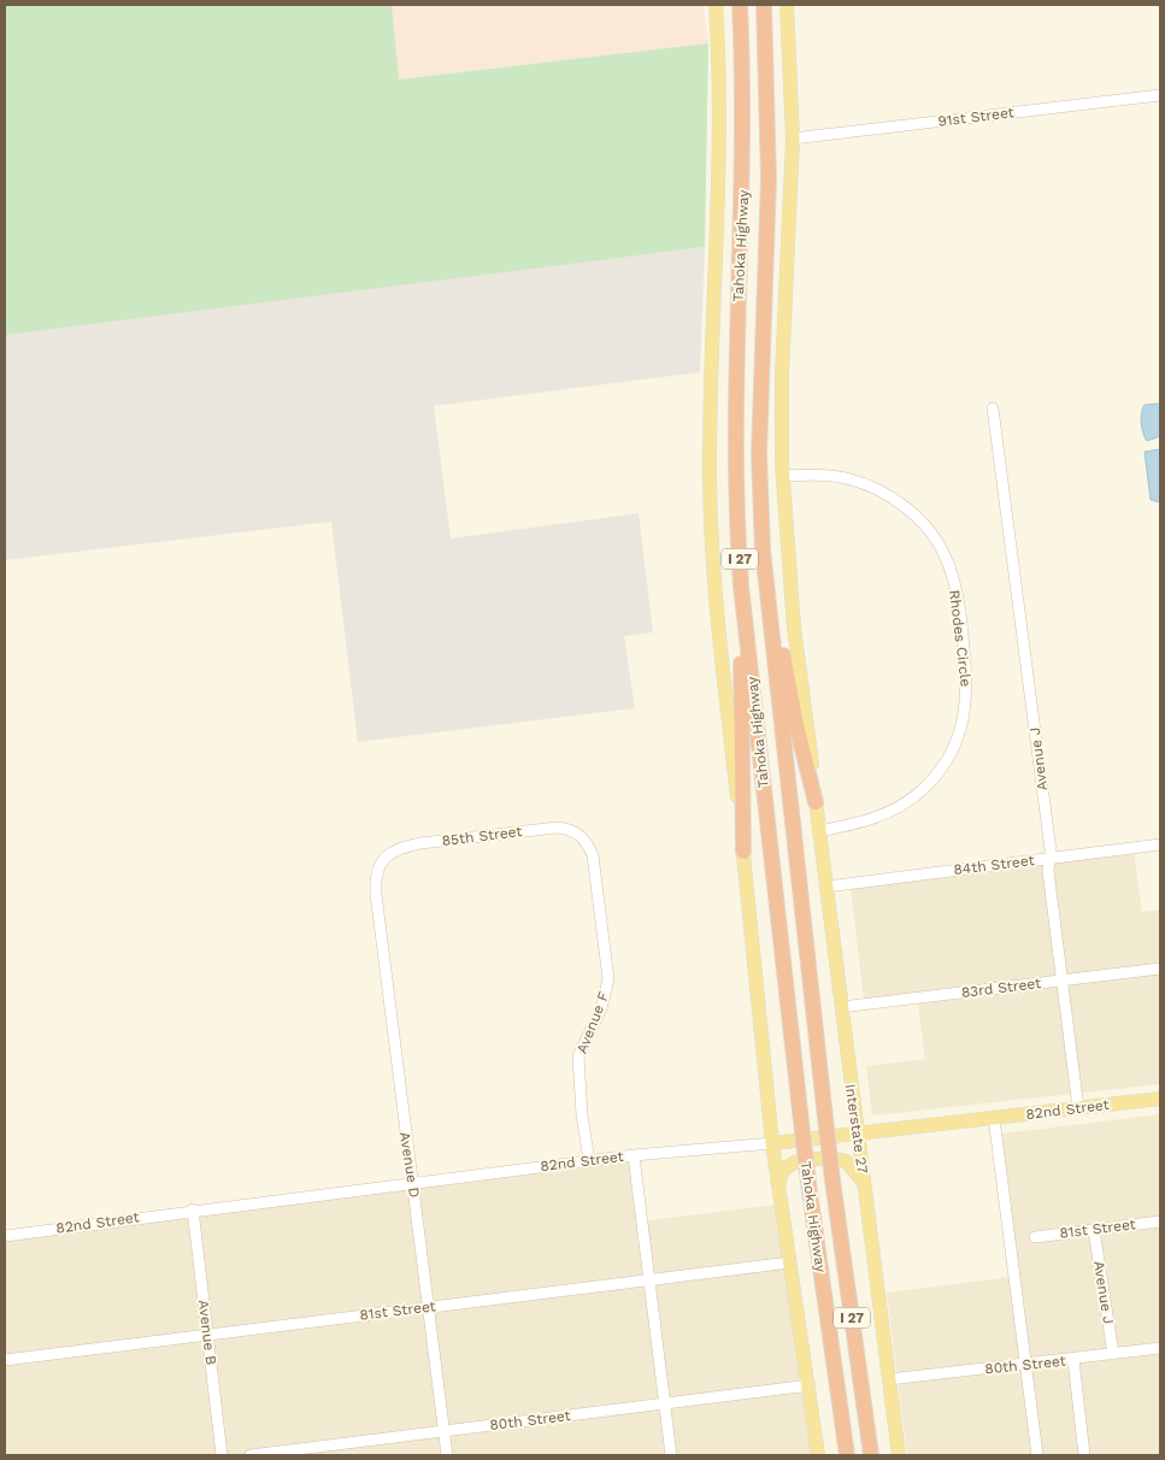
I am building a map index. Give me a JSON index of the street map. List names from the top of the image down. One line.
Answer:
{"streets":{"highway":["Tahoka Highway","I 27"],"main road":["82nd Street","Interstate 27"],"street":["91st Street","Rhodes Circle","Avenue J","85th Street","84th Street","83rd Street","Avenue F","Avenue D","81st Street","Avenue B","80th Street"]},"crossings":[["Rhodes Circle","Interstate 27"],["Avenue J","84th Street"],["Avenue J","83rd Street"],["Avenue J","82nd Street"],["Avenue J","81st Street"],["Avenue J","80th Street"],["85th Street","Avenue F"],["85th Street","Avenue D"],["84th Street","Interstate 27"],["83rd Street","Interstate 27"],["Avenue F","82nd Street"],["82nd Street","Interstate 27"],["82nd Street","Avenue D"],["82nd Street","Avenue B"],["Interstate 27","80th Street"],["Avenue D","81st Street"],["Avenue D","80th Street"],["81st Street","Avenue B"]]}
